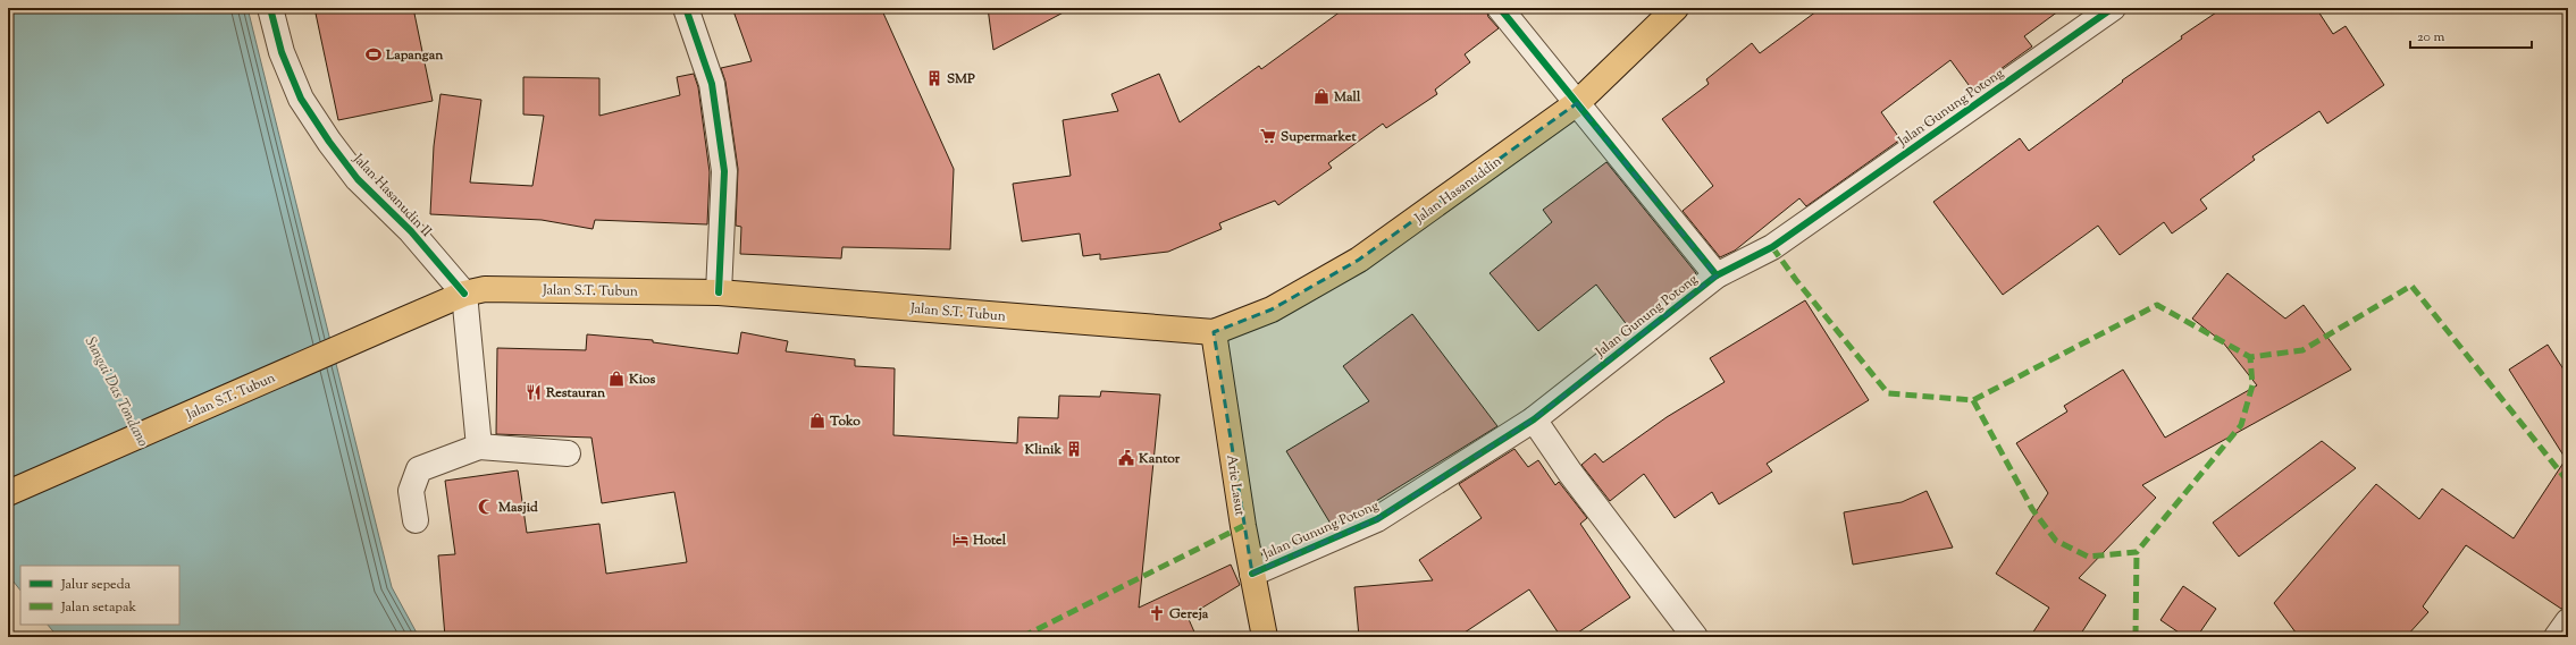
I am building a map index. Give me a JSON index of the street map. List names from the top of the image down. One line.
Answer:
{"streets":{"main road":["Jalan Hasanuddin","Jalan S.T. Tubun","Arie Lasut"],"street":["Jalan Gunung Potong","Jalan Hasanudin II"]},"crossings":[["Jalan Gunung Potong","Arie Lasut"],["Jalan Hasanuddin","Jalan S.T. Tubun"],["Jalan Hasanuddin","Arie Lasut"],["Jalan Hasanudin II","Jalan S.T. Tubun"],["Jalan S.T. Tubun","Arie Lasut"]],"water":["Sungai Das Tondano"],"places":{"sports":["Lapangan"],"building":["SMP","Klinik"],"shop":["Mall","Kios","Toko"],"supermarket":["Supermarket"],"restaurant":["Restauran"],"public building":["Kantor"],"mosque":["Masjid"],"hotel":["Hotel"],"church":["Gereja"]},"legend":["Jalur sepeda","Jalan setapak"],"scale_bar":"20 m"}
